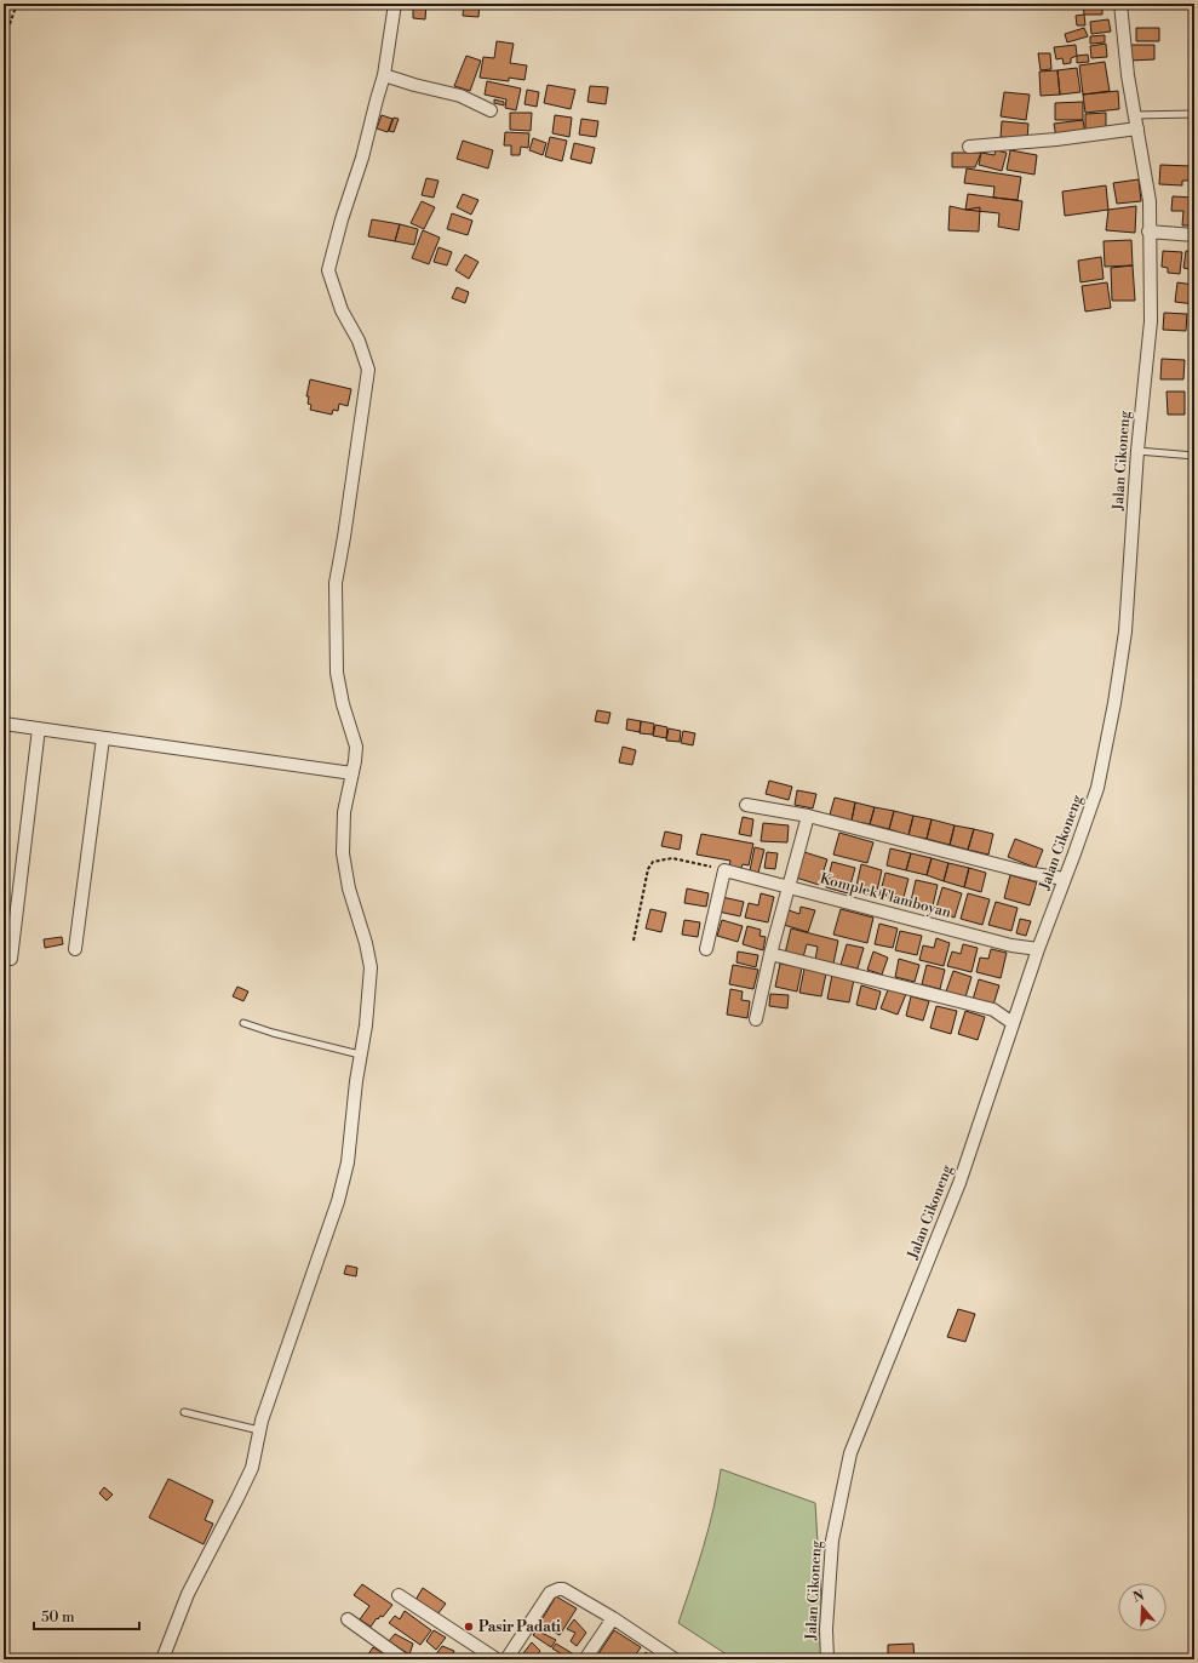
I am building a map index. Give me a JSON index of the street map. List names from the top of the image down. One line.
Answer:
{"streets":{"street":["Jalan Cikoneng","Komplek Flamboyan"]},"crossings":[["Jalan Cikoneng","Komplek Flamboyan"]],"places":["Pasir Padati"],"scale_bar":"50 m","north":"top"}
